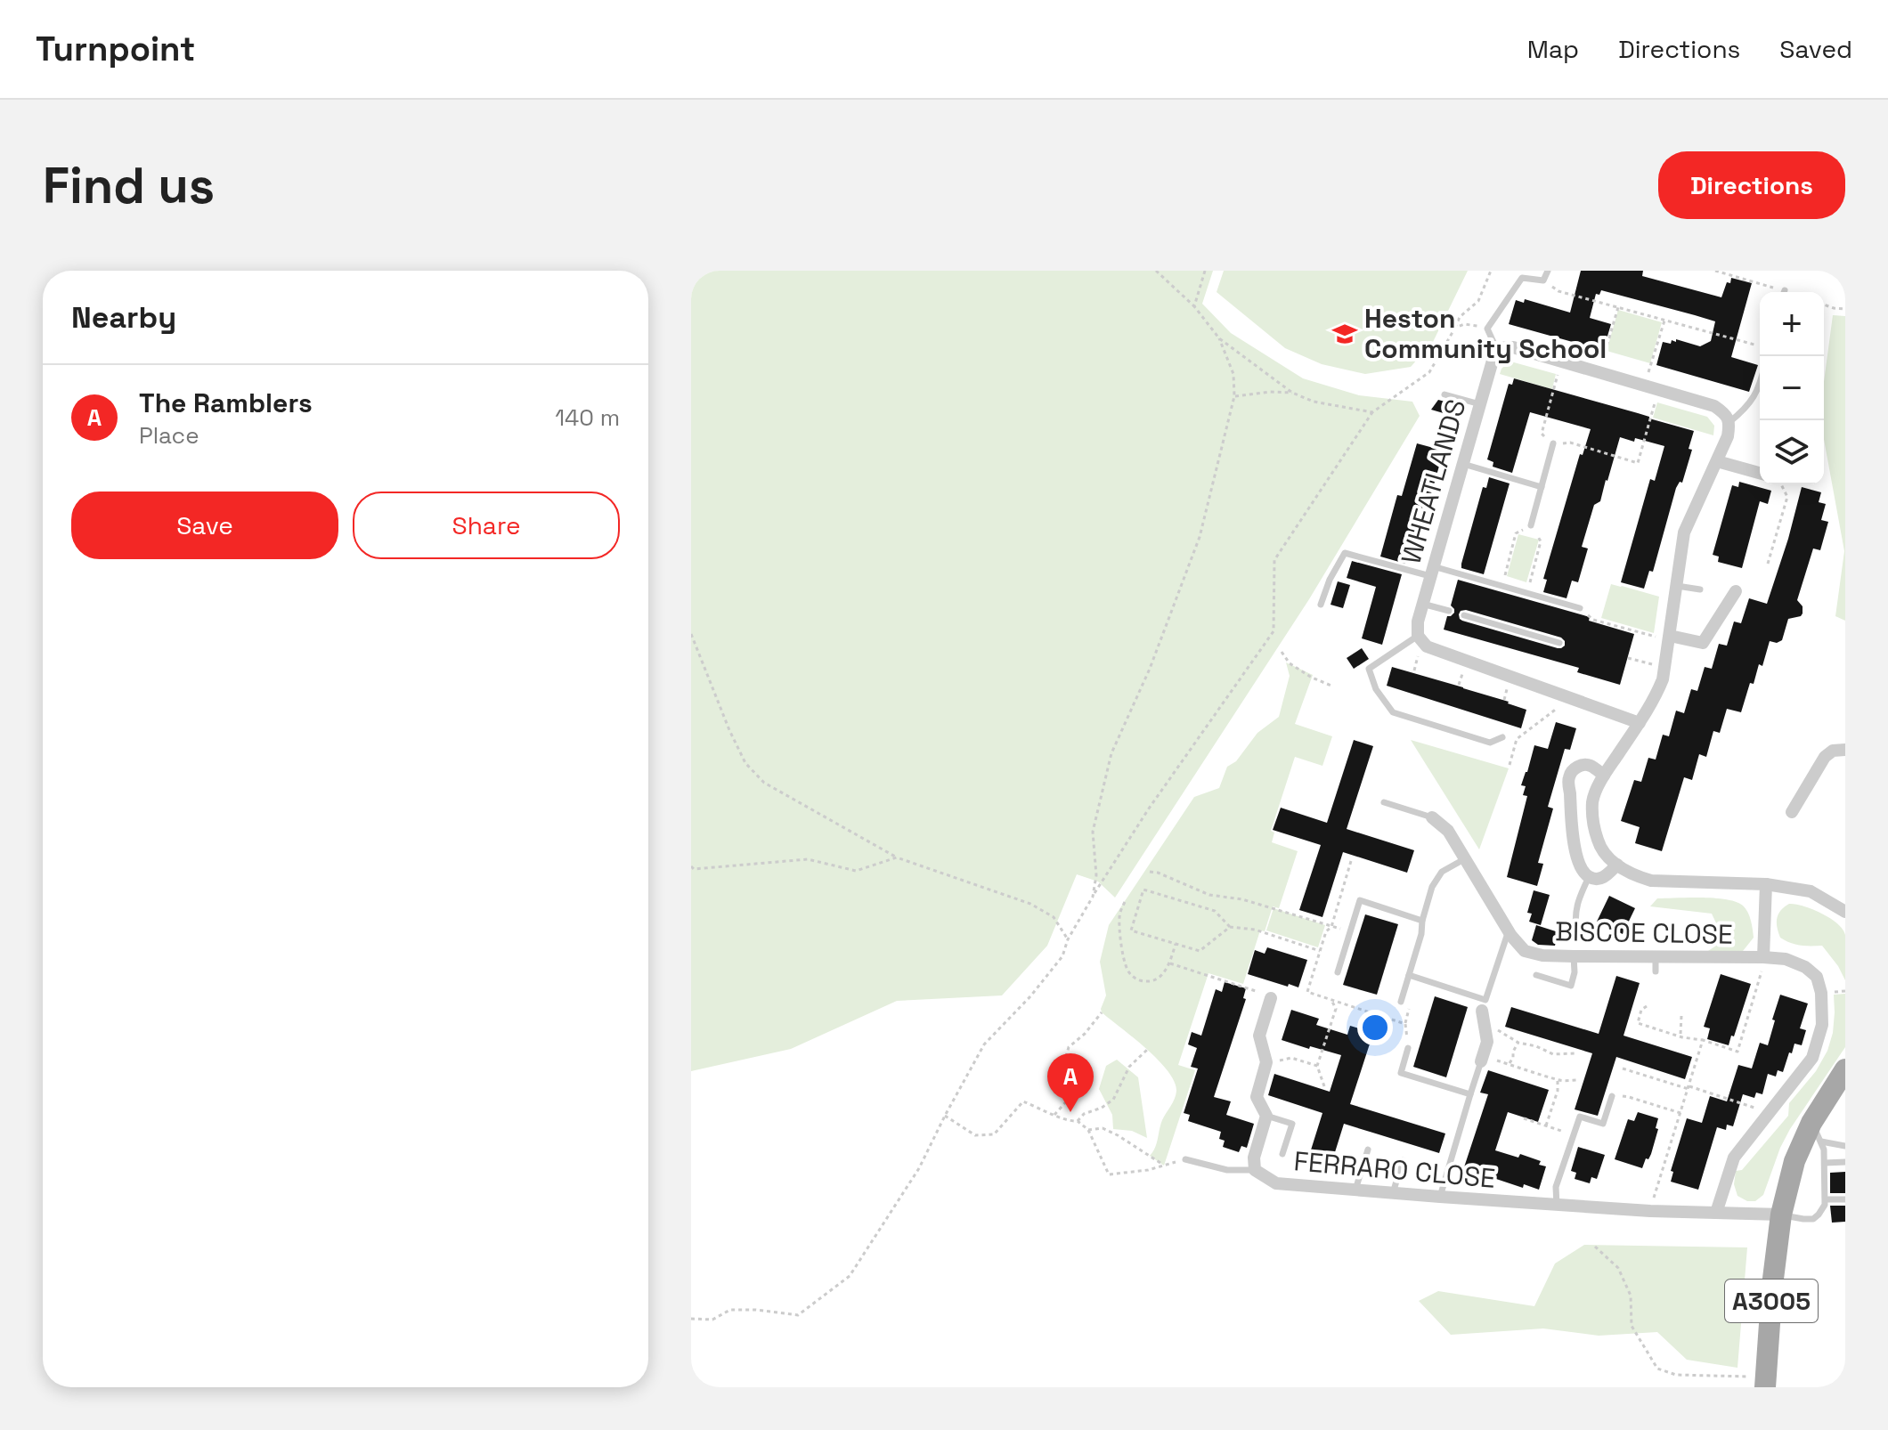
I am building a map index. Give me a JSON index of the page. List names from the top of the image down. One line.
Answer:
{"streets":{"main road":["A3005"],"street":["WHEATLANDS","BISCOE CLOSE","FERRARO CLOSE"]},"crossings":[["FERRARO CLOSE","A3005"]],"places":{"school or university":["Heston Community School"]},"page":{"header":"Turnpoint","nav":["Map","Directions","Saved"],"buttons":["Directions",["Save","Share"]],"title":"Find us","heading":"Nearby","map_buttons":["+","−"],"list":[{"mark":"A","name":"The Ramblers","note":"Place","value":"140 m"}],"pins":"A"}}
